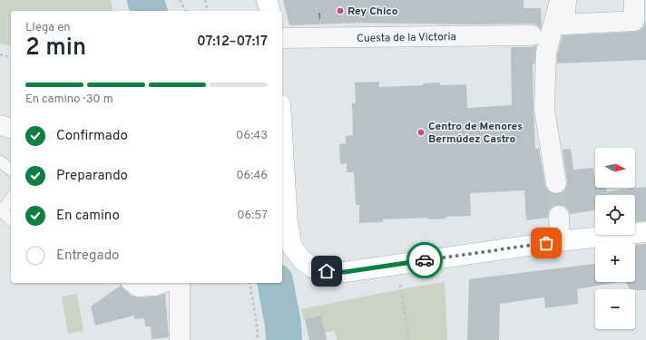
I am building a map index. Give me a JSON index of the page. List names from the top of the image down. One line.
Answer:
{"streets":{"street":["Cuesta de la Victoria"]},"places":["Rey Chico","Centro de Menores Bermúdez Castro"],"house_numbers":["1"],"north":"right","page":{"heading":["2 min","Llega en","07:12–07:17"],"bar":"En camino · 30 m","list":[["Confirmado","06:43"],["Preparando","06:46"],["En camino","06:57"],"Entregado"],"map_buttons":["+","−"]}}
